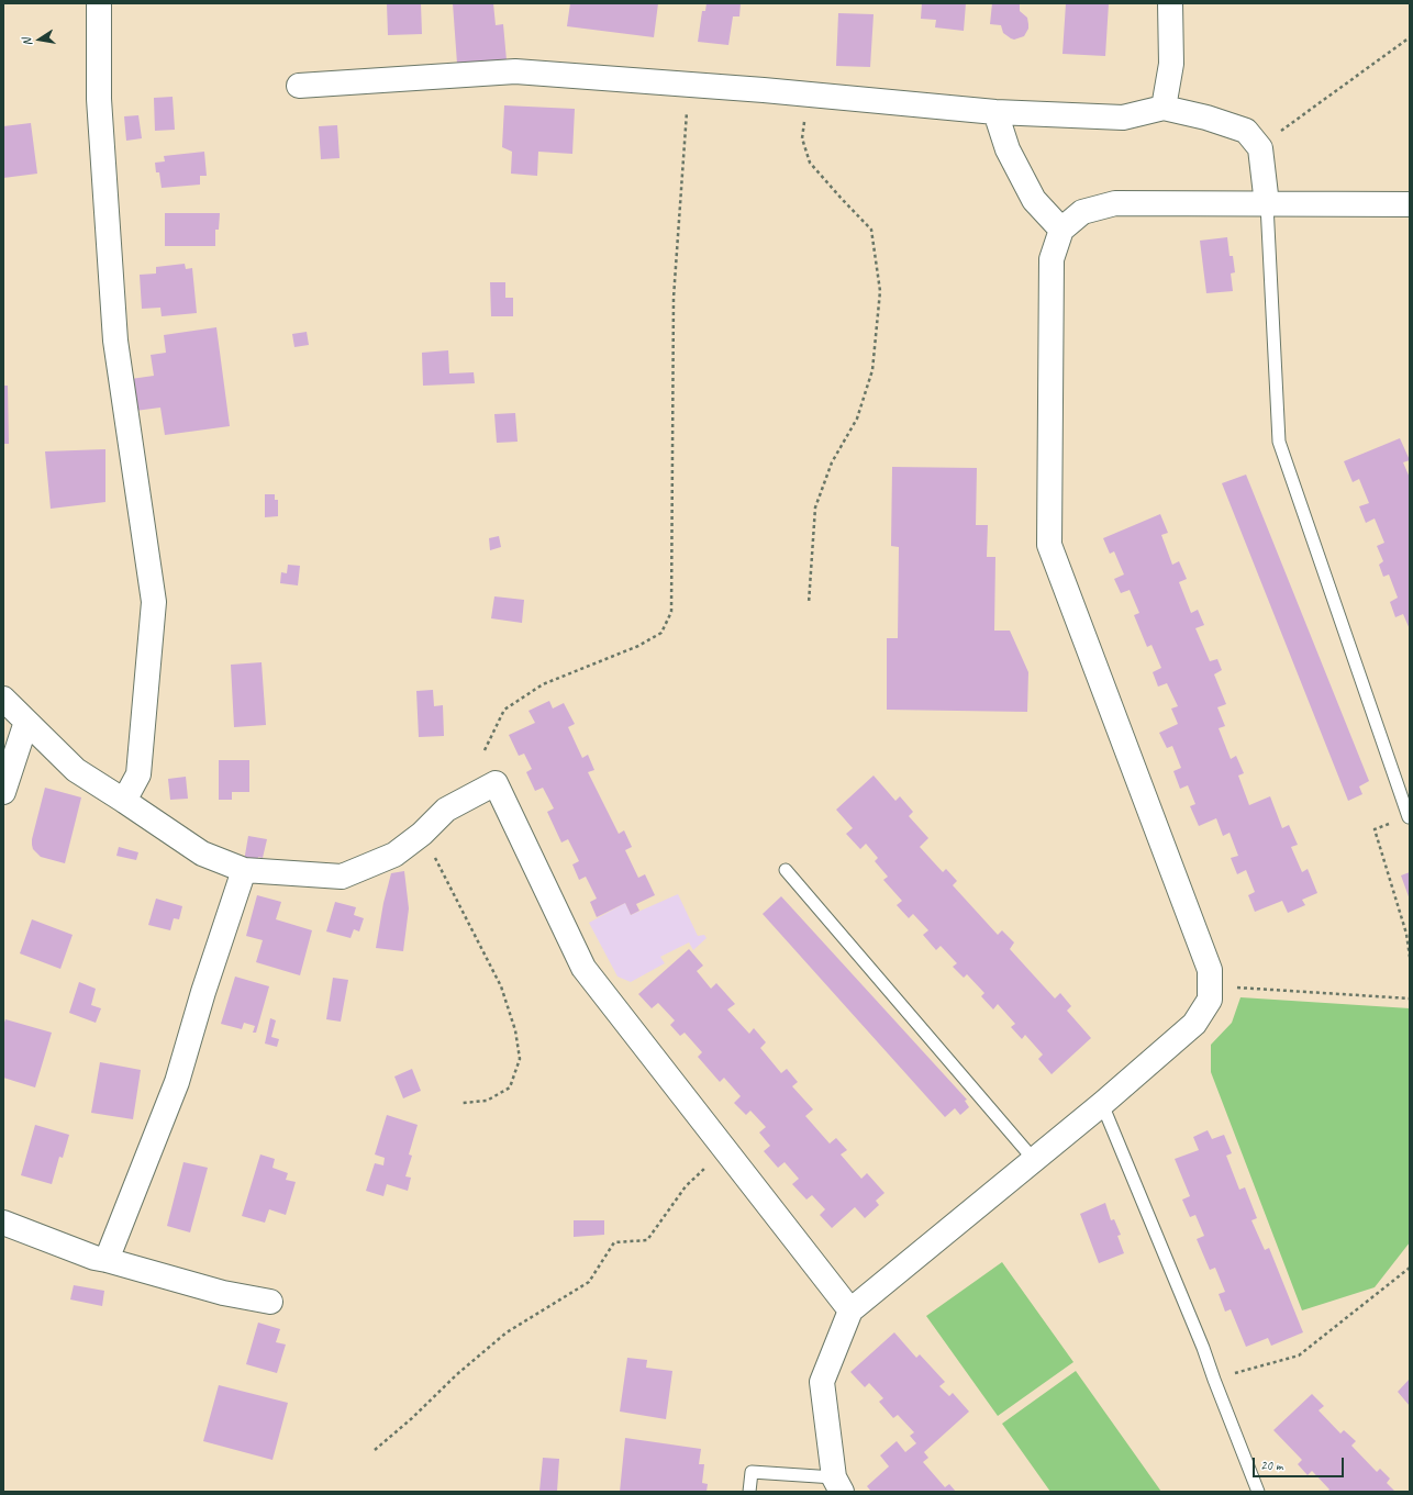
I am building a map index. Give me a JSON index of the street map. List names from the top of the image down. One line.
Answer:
{"scale_bar":"20 m","north":"left"}
